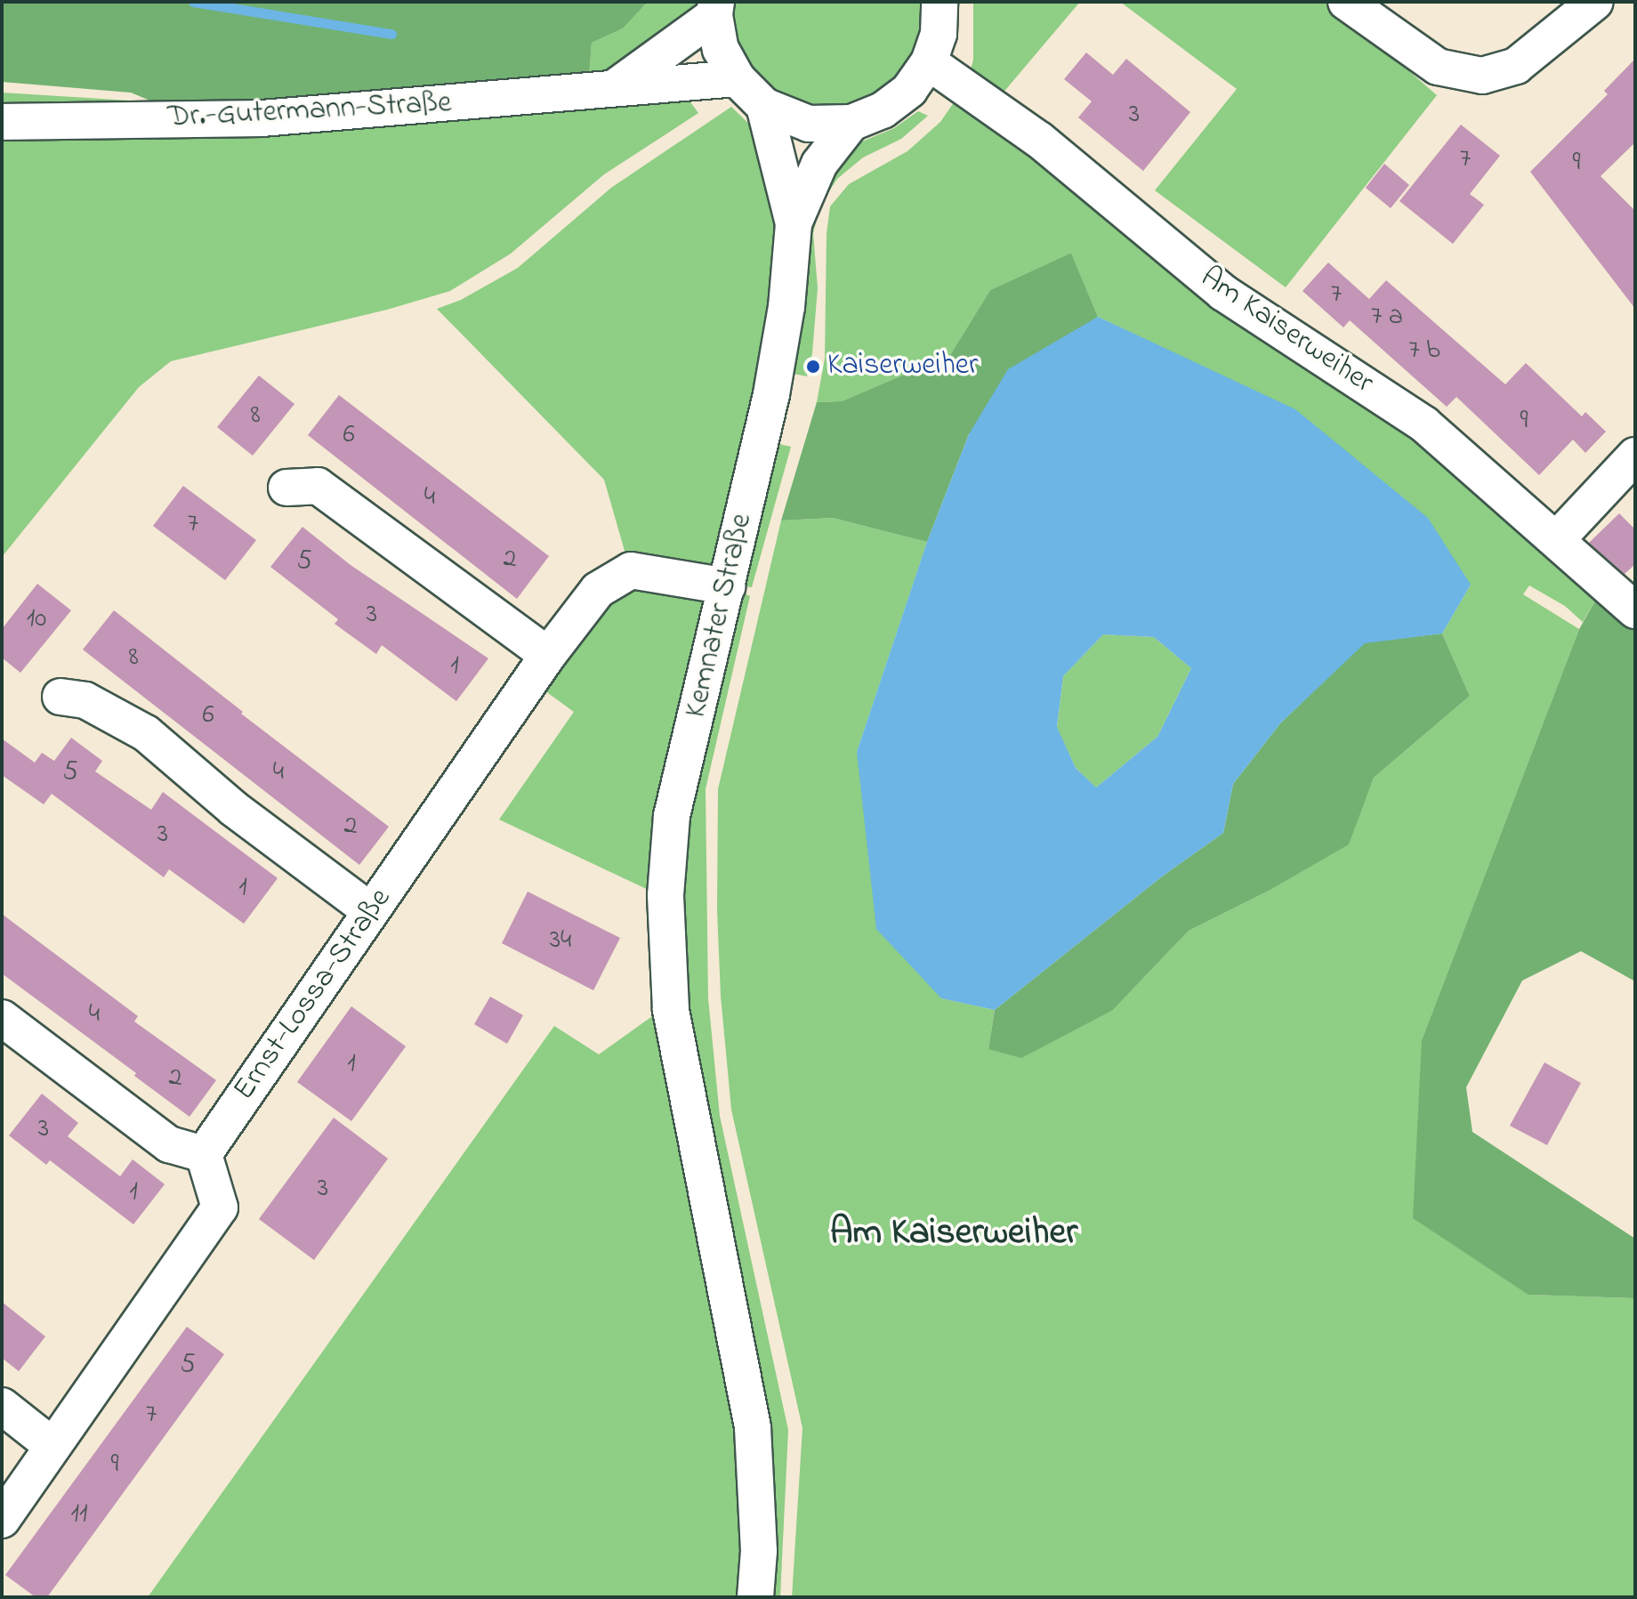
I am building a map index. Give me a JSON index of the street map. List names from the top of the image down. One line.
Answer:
{"streets":{"street":["Dr.-Gutermann-Straße","Am Kaiserweiher","Kemnater Straße","Ernst-Lossa-Straße"]},"crossings":[["Kemnater Straße","Ernst-Lossa-Straße"]],"districts":["Am Kaiserweiher"],"places":["Kaiserweiher"],"house_numbers":["3","7","9","7","7 a","7 b","8","9","6","4","7","2","5","3","10","8","1","6","5","4","2","3","1","34","4","1","2","3","3","1","5","7","9","11"]}
